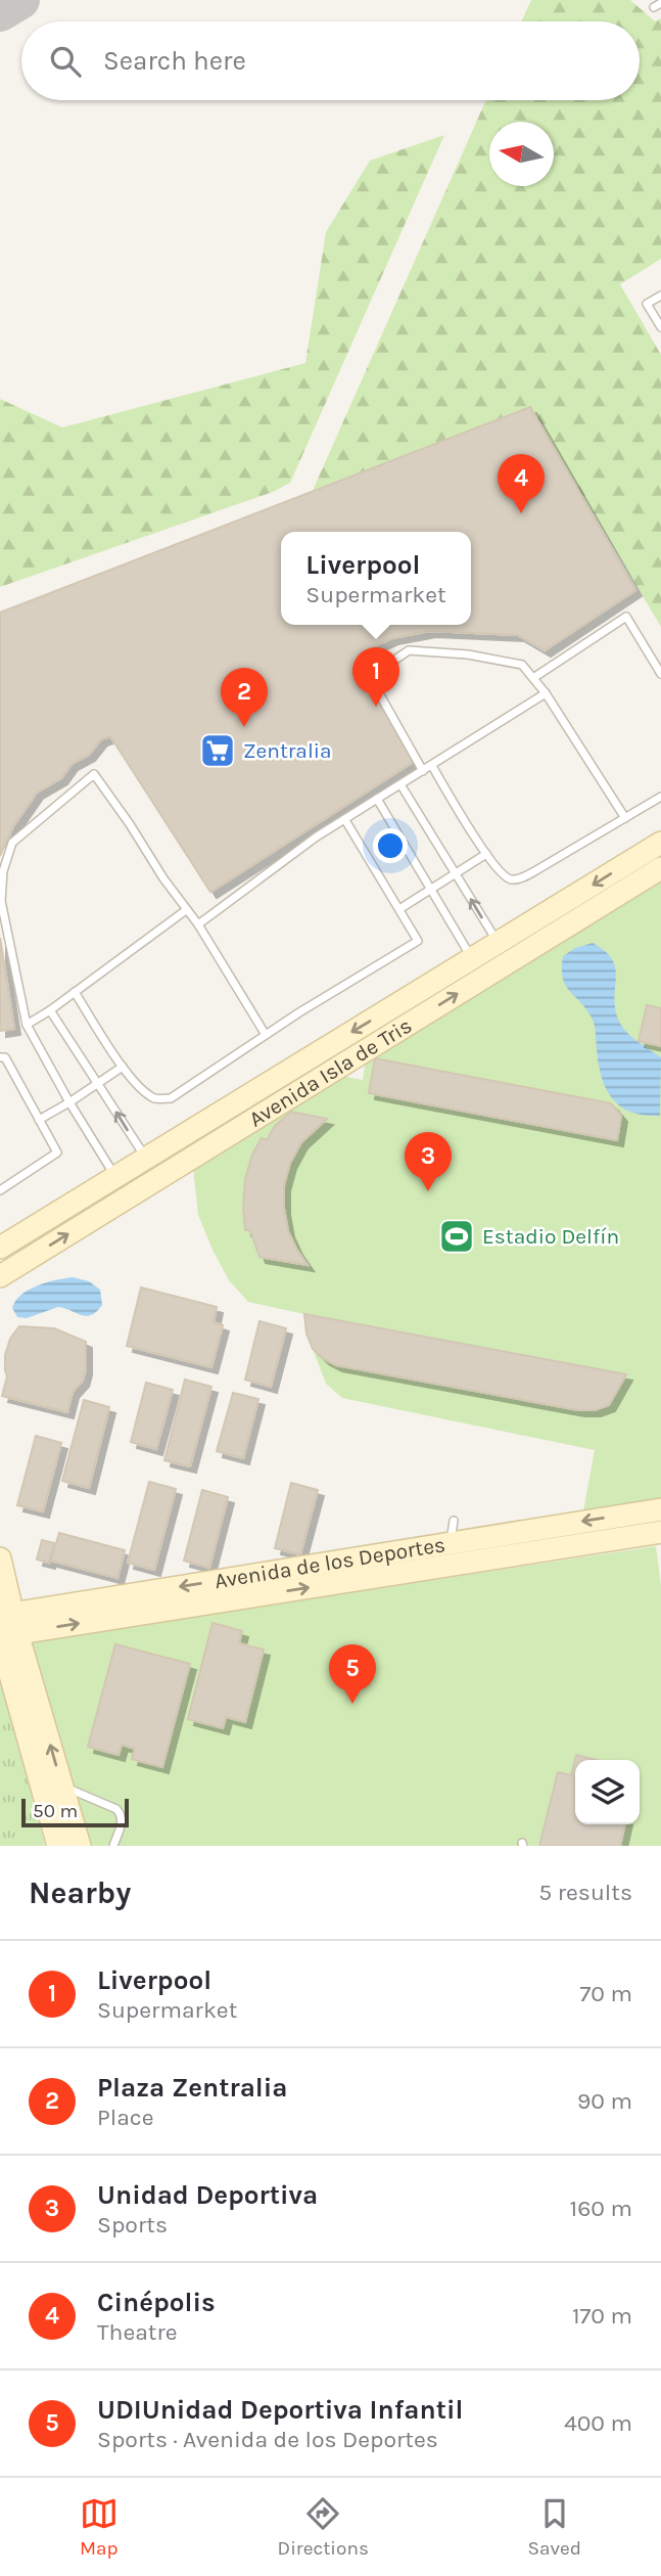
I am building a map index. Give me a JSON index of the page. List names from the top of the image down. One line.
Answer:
{"streets":{"main road":["Avenida Isla de Tris","Avenida de los Deportes"]},"places":{"supermarket":["Zentralia"],"sports":["Estadio Delfín"]},"scale_bar":"50 m","north":"left","page":{"search":"Search here","pins":["4","1","2","3","5"],"popup":["Liverpool","Supermarket"],"scale":"50 m","heading":["Nearby","5 results"],"list":[{"mark":"1","name":"Liverpool","note":"Supermarket","value":"70 m"},{"mark":"2","name":"Plaza Zentralia","note":"Place","value":"90 m"},{"mark":"3","name":"Unidad Deportiva","note":"Sports","value":"160 m"},{"mark":"4","name":"Cinépolis","note":"Theatre","value":"170 m"},{"mark":"5","name":"UDIUnidad Deportiva Infantil","note":"Sports · Avenida de los Deportes","value":"400 m"}],"nav":["Map","Directions","Saved"]}}
